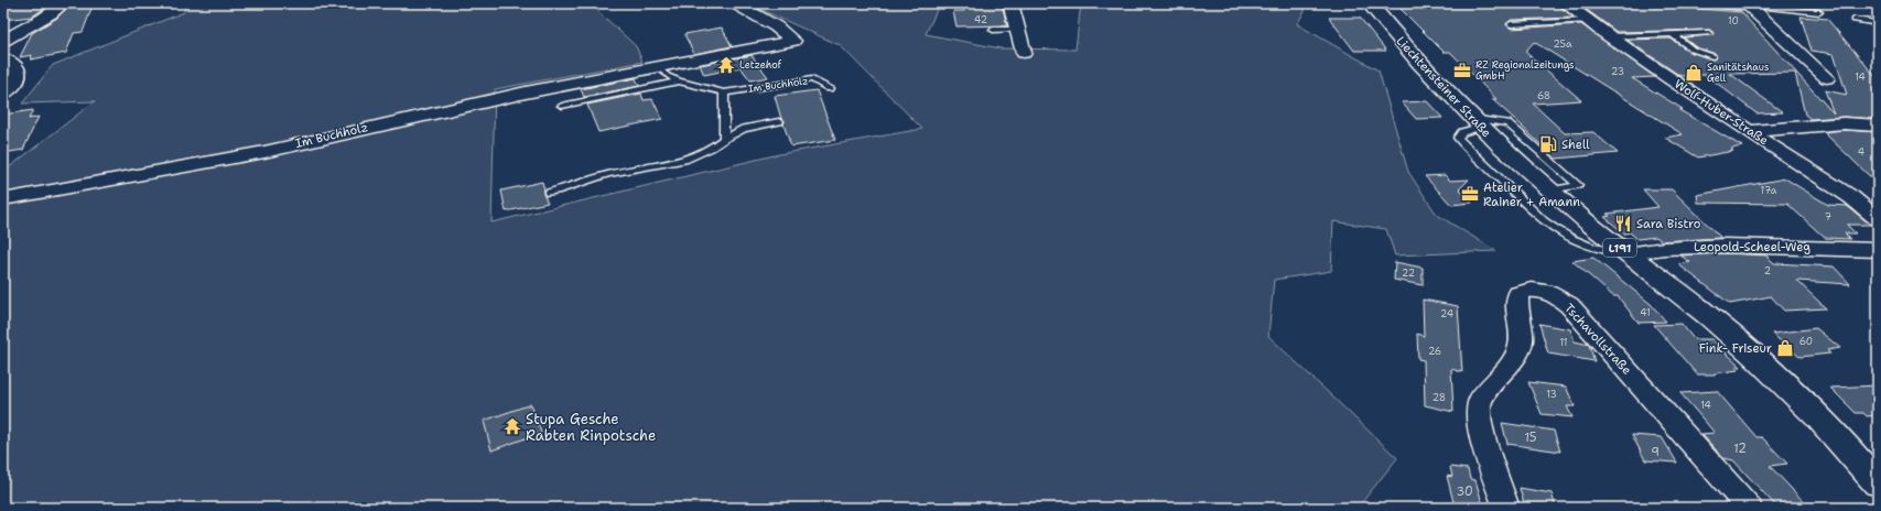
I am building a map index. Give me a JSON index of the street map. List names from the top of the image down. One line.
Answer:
{"streets":{"main road":["Liechtensteiner Straße","L191"],"street":["Im Buchholz","Wolf-Huber-Straße","Leopold-Scheel-Weg","Tschavollstraße"]},"crossings":[["Liechtensteiner Straße","Leopold-Scheel-Weg"]],"places":{"temple":["Letzehof","Stupa Gesche Rabten Rinpotsche"],"office":["RZ Regionalzeitungs GmbH","Atelier Rainer + Amann"],"shop":["Sanitätshaus Gell","Fink- Friseur"],"fuel station":["Shell"],"restaurant":["Sara Bistro"]},"house_numbers":["42","10","25a","23","14","68","4","17a","7","2","22","41","24","60","11","26","13","28","14","15","12","9","30"]}
